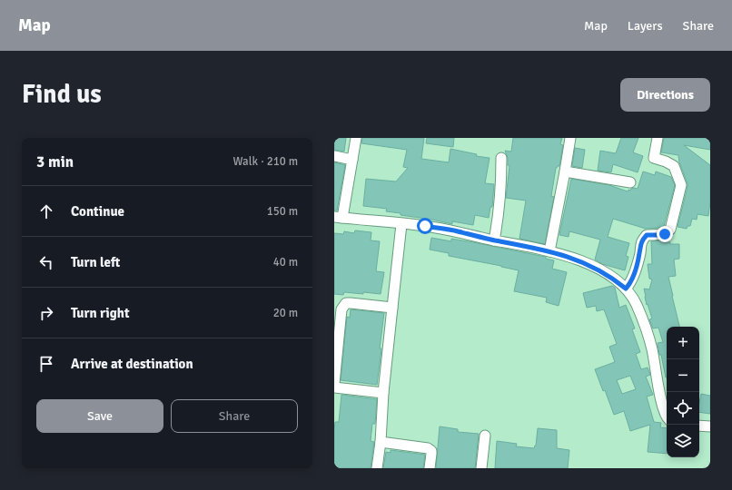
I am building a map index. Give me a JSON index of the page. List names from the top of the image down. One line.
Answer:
{"page":{"header":"Map","nav":["Map","Layers","Share"],"buttons":["Directions",["Save","Share"]],"title":"Find us","heading":["3 min","Walk · 210 m"],"list":[["Continue","150 m"],["Turn left","40 m"],["Turn right","20 m"],"Arrive at destination"],"map_buttons":["+","−"]}}
